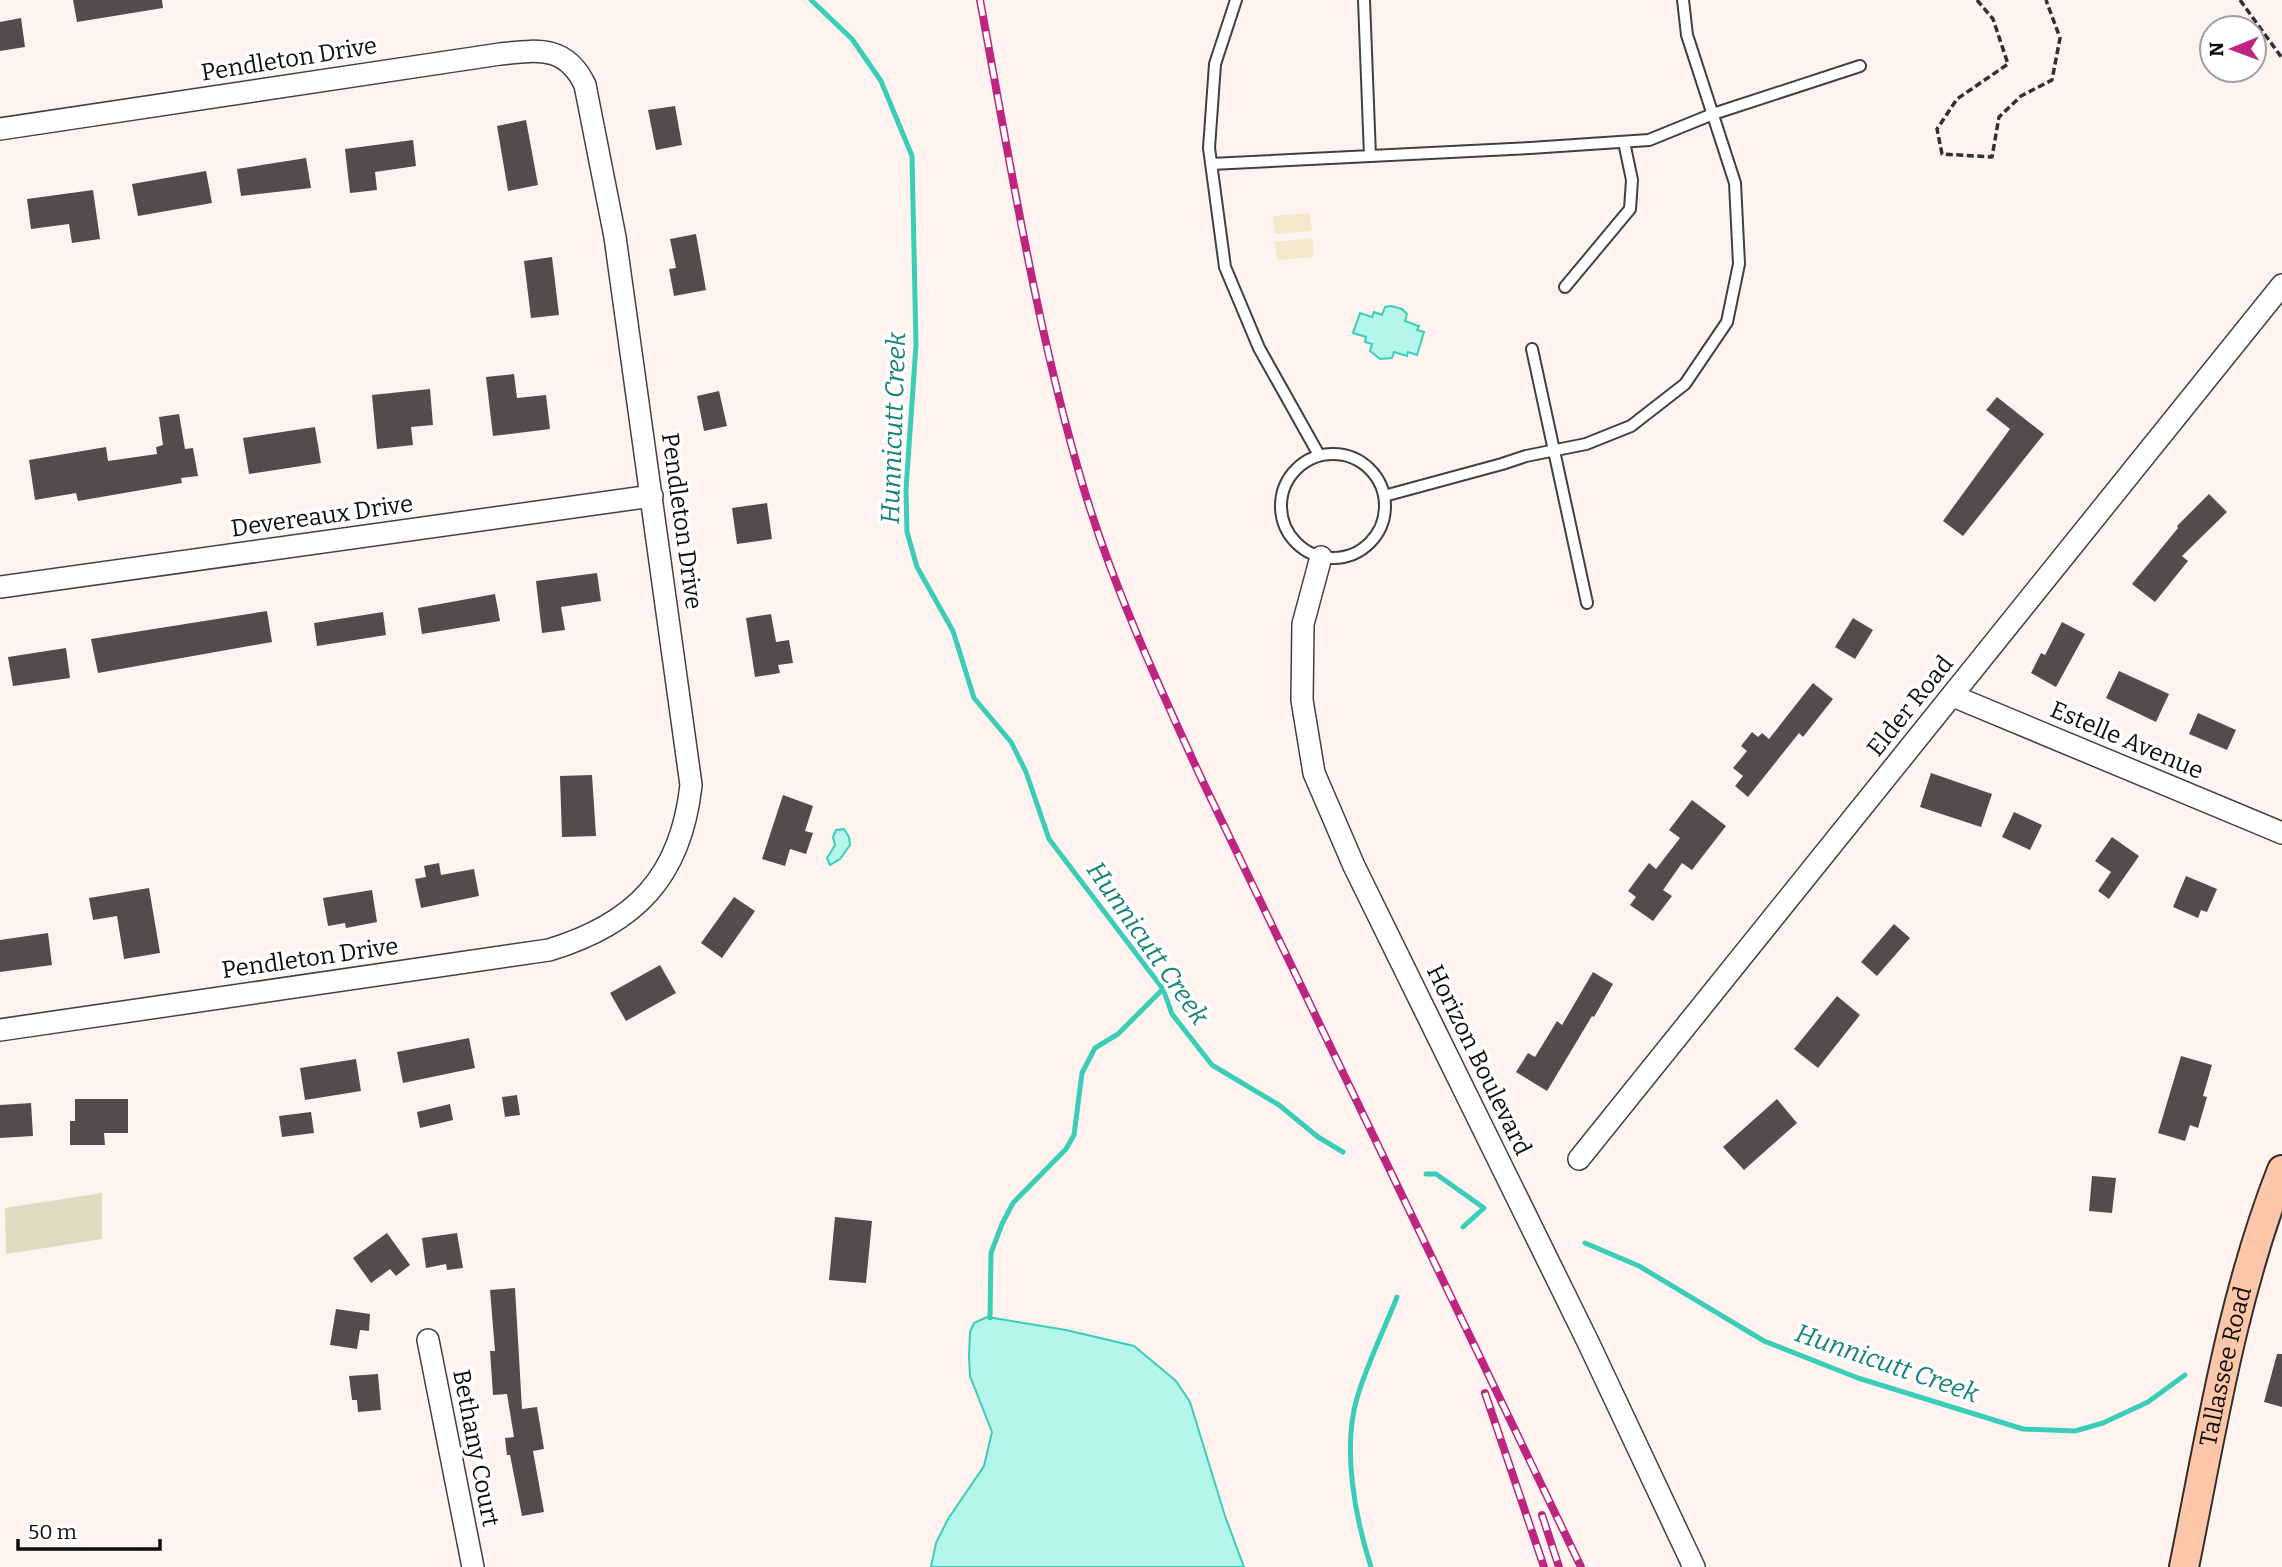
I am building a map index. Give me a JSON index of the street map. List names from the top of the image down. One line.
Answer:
{"streets":{"main road":["Tallassee Road"],"street":["Pendleton Drive","Devereaux Drive","Elder Road","Estelle Avenue","Horizon Boulevard","Bethany Court"]},"crossings":[["Pendleton Drive","Devereaux Drive"],["Elder Road","Estelle Avenue"]],"water":["Hunnicutt Creek"],"scale_bar":"50 m","north":"left"}
